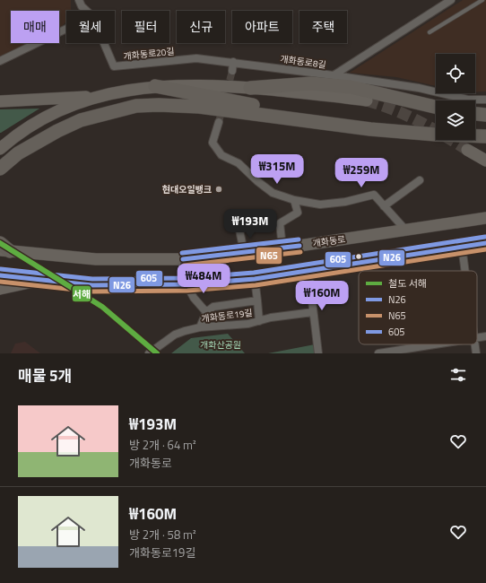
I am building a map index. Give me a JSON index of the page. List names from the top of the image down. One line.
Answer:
{"streets":{"main road":["개화동로"],"street":["개화동로20길","개화동로8길","개화동로19길"]},"crossings":[["개화동로20길","개화동로8길"]],"parks":["개화산공원"],"places":["현대오일뱅크"],"lines":["transit line 605","rail line 서해","transit line N26","transit line N65"],"legend":["철도 서해","N26","N65","605"],"page":{"chip":["매매","월세","필터","신규","아파트","주택"],"price":["₩315M","₩259M","₩193M","₩484M","₩160M"],"heading":"매물 5개","list":[{"name":"₩193M","note":"방 2개 · 64 m² · 개화동로"},{"name":"₩160M","note":"방 2개 · 58 m² · 개화동로19길"}]}}
